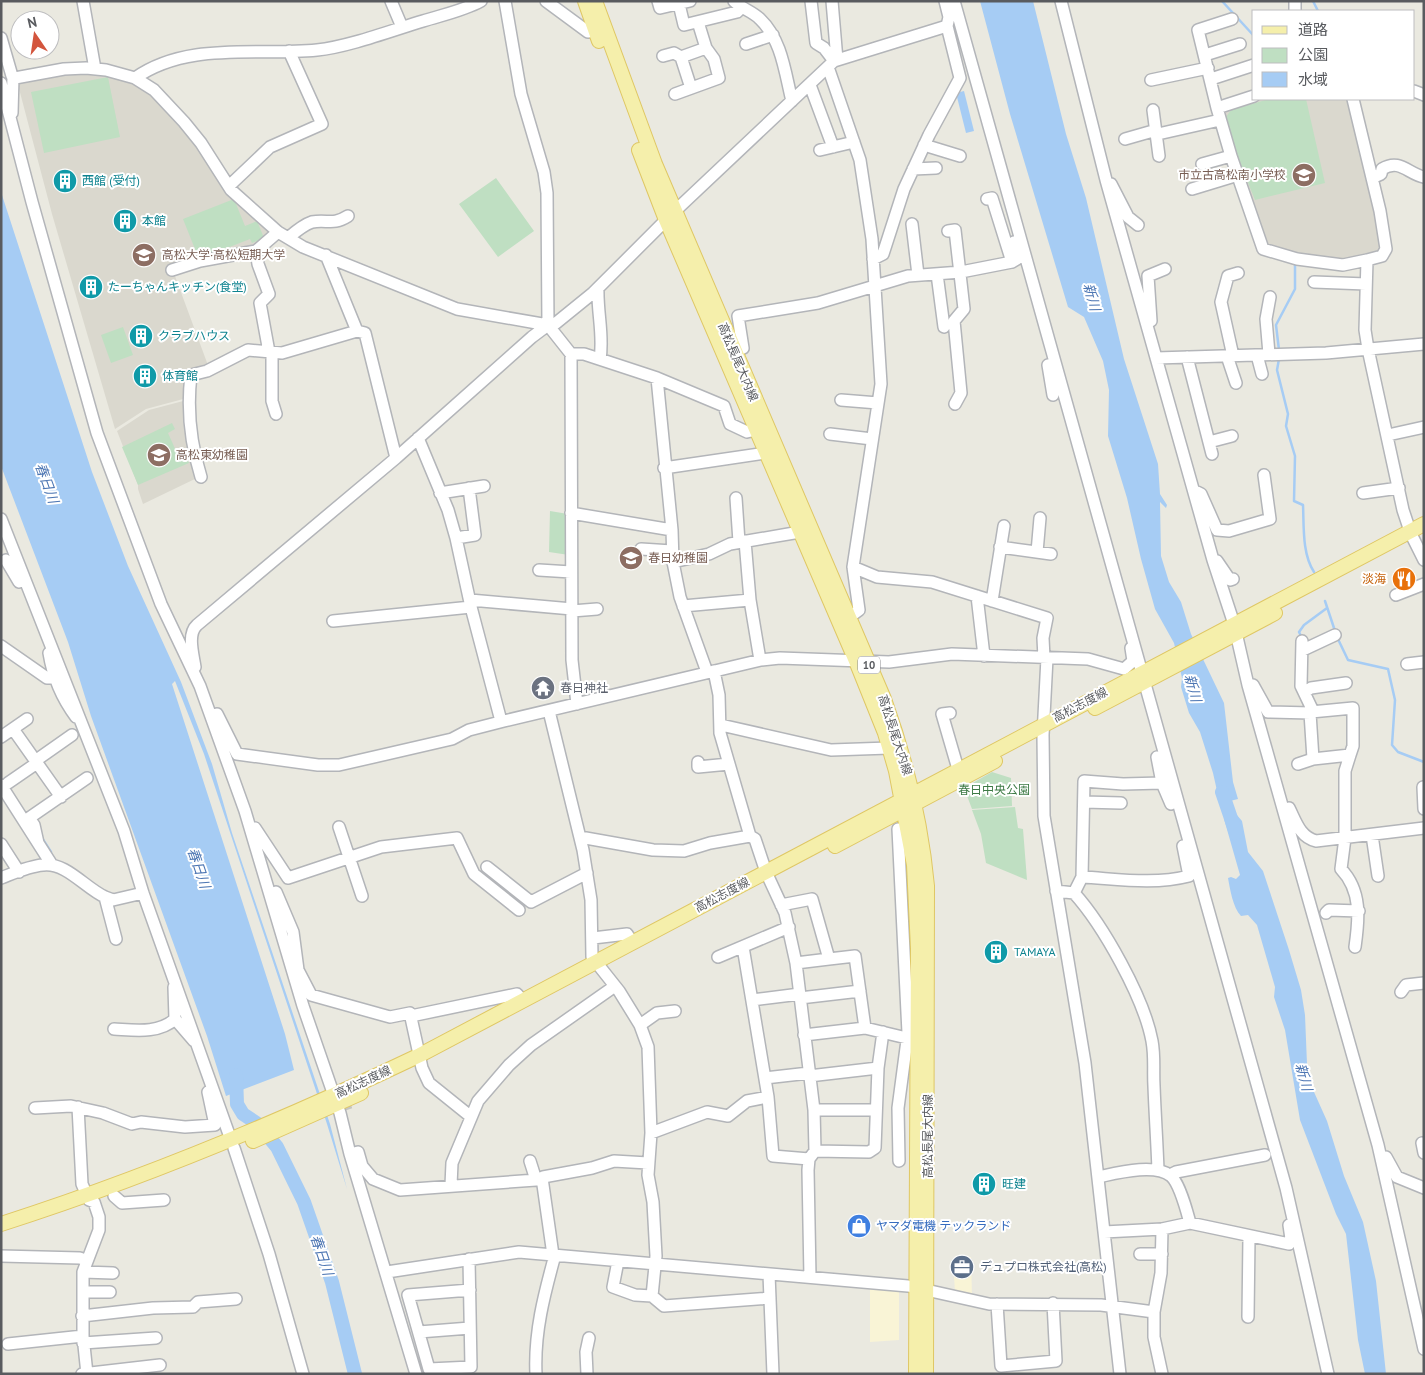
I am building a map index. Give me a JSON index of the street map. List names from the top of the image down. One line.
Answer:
{"streets":{"main road":["高松長尾大内線","10","高松志度線"]},"crossings":[["高松長尾大内線","高松志度線"]],"water":["新川","春日川"],"parks":["春日中央公園"],"places":{"school or university":["市立古高松南小学校","高松大学·高松短期大学","高松東幼稚園","春日幼稚園"],"building":["西館 (受付)","本館","たーちゃんキッチン(食堂)","クラブハウス","体育館","TAMAYA","旺建"],"restaurant":["淡海"],"temple":["春日神社"],"shop":["ヤマダ電機 テックランド"],"office":["デュプロ株式会社(高松)"]},"legend":["道路","公園","水域"],"north":"top"}
